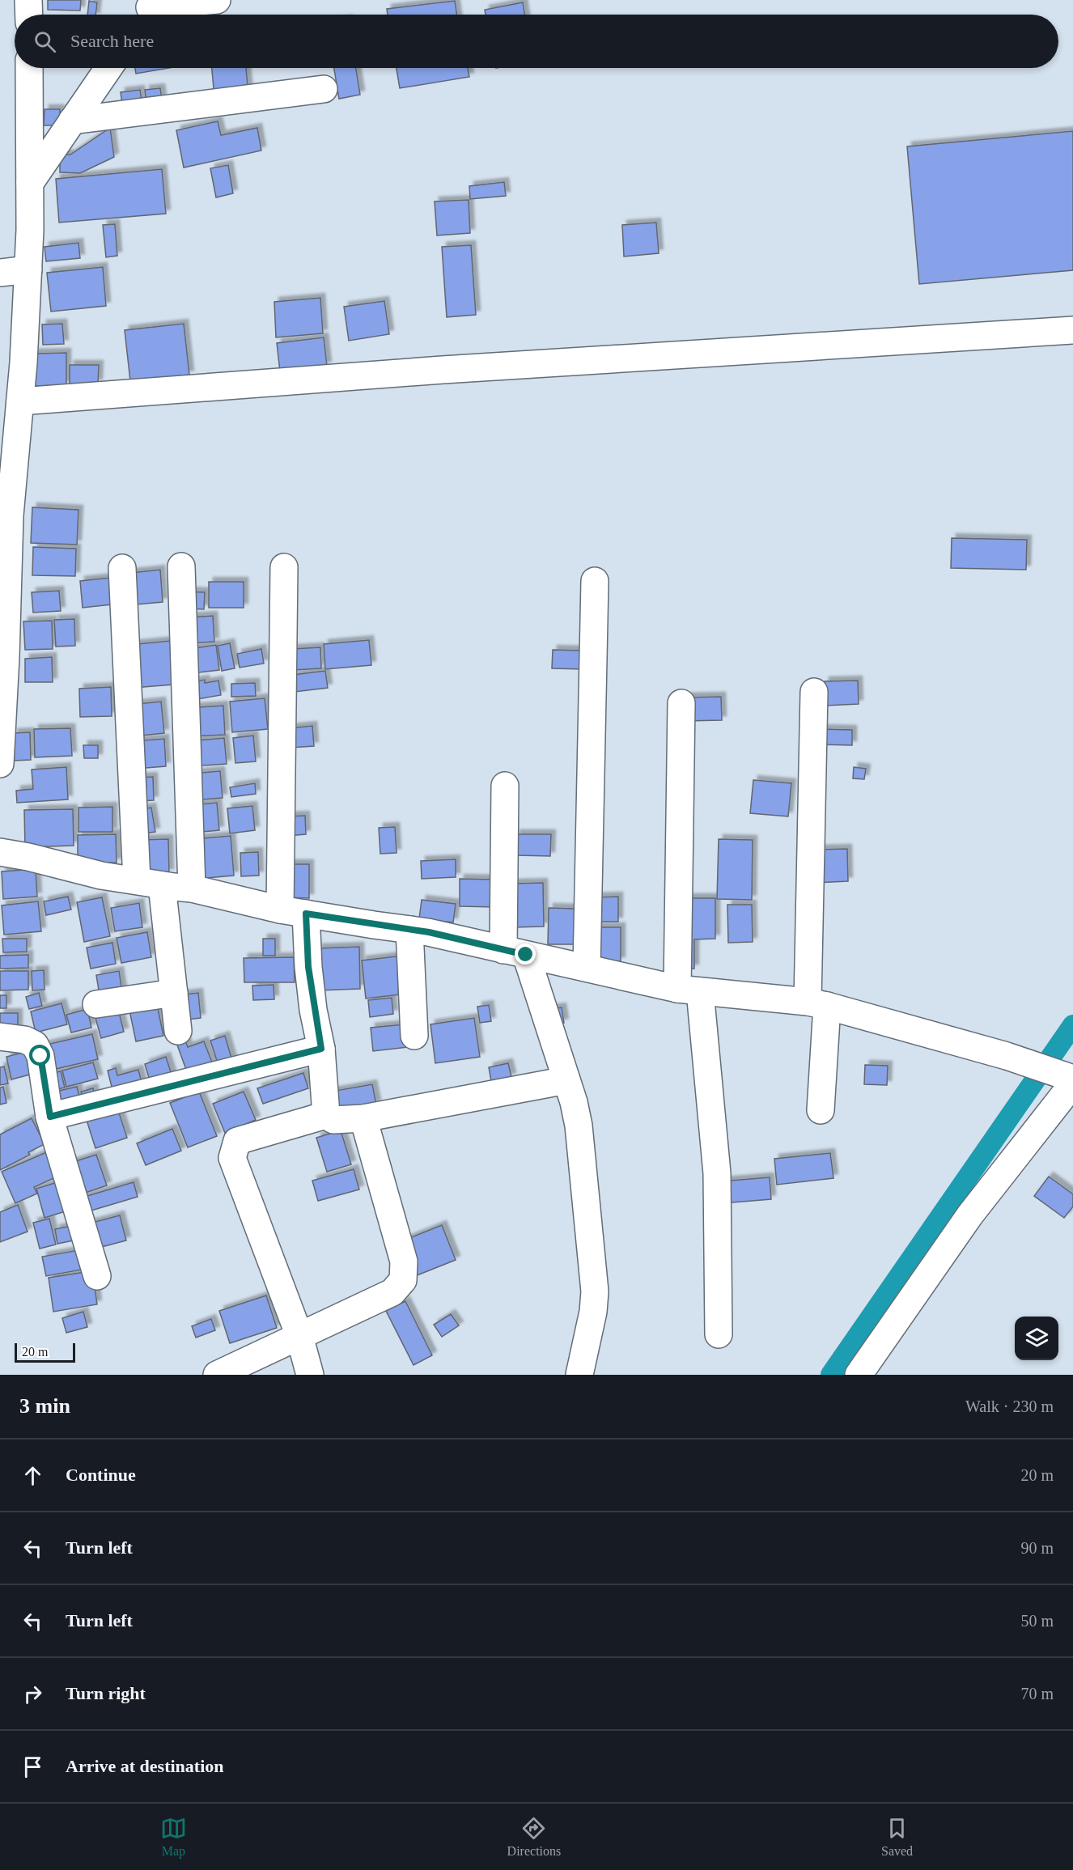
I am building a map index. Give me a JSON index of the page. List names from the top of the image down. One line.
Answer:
{"scale_bar":"20 m","page":{"search":"Search here","scale":"20 m","heading":["3 min","Walk · 230 m"],"list":[["Continue","20 m"],["Turn left","90 m"],["Turn left","50 m"],["Turn right","70 m"],"Arrive at destination"],"nav":["Map","Directions","Saved"]}}
